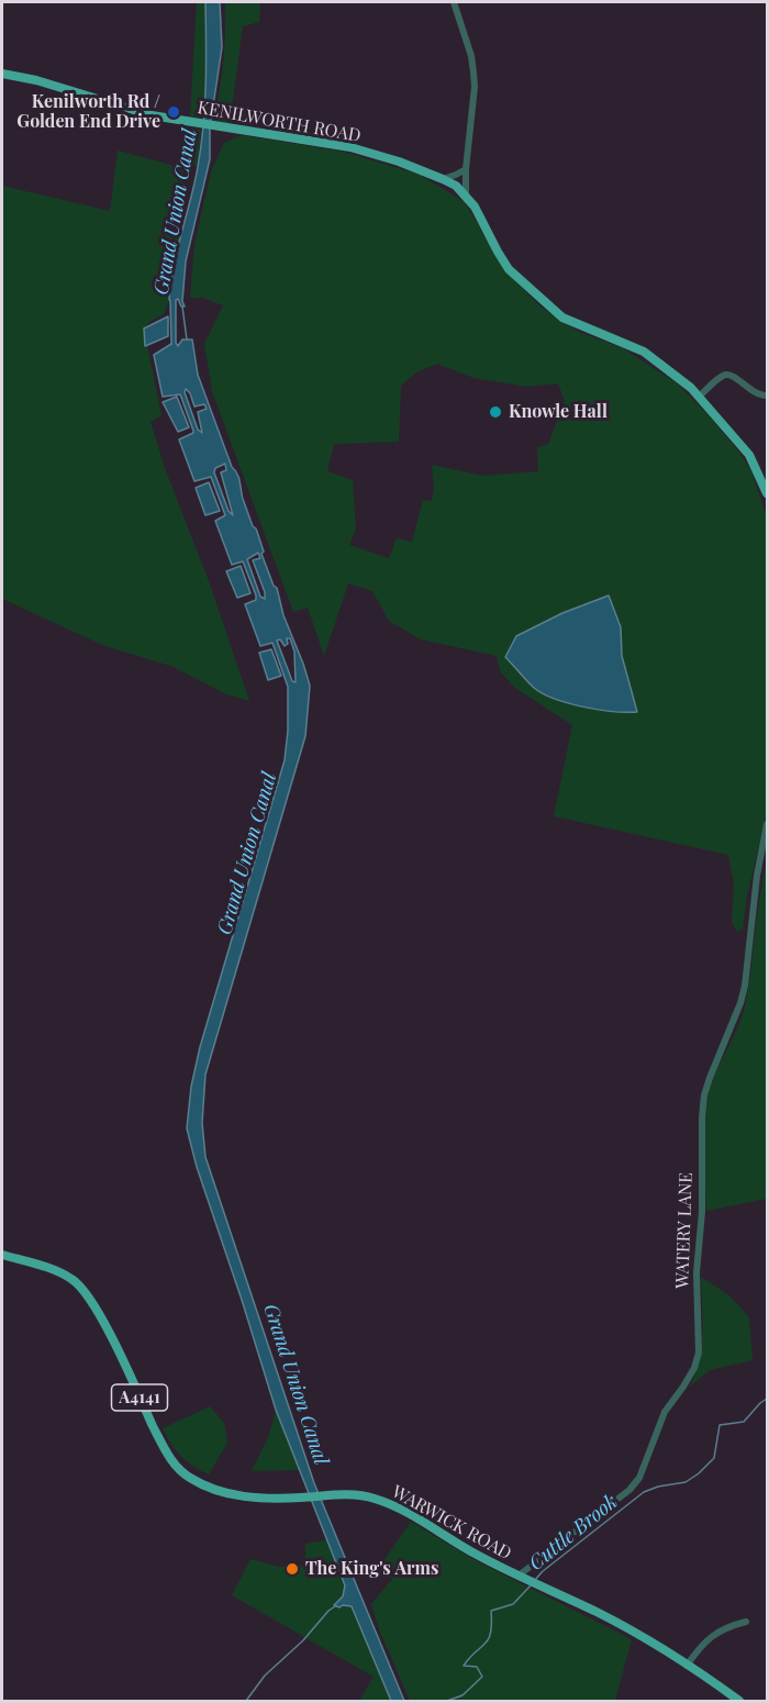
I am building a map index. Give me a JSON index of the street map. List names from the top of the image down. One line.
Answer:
{"streets":{"main road":["KENILWORTH ROAD","A4141","WARWICK ROAD"],"street":["WATERY LANE"]},"crossings":[["WATERY LANE","WARWICK ROAD"]],"water":["Grand Union Canal","Cuttle Brook"],"places":["Kenilworth Rd / Golden End Drive","Knowle Hall","The King's Arms"]}
